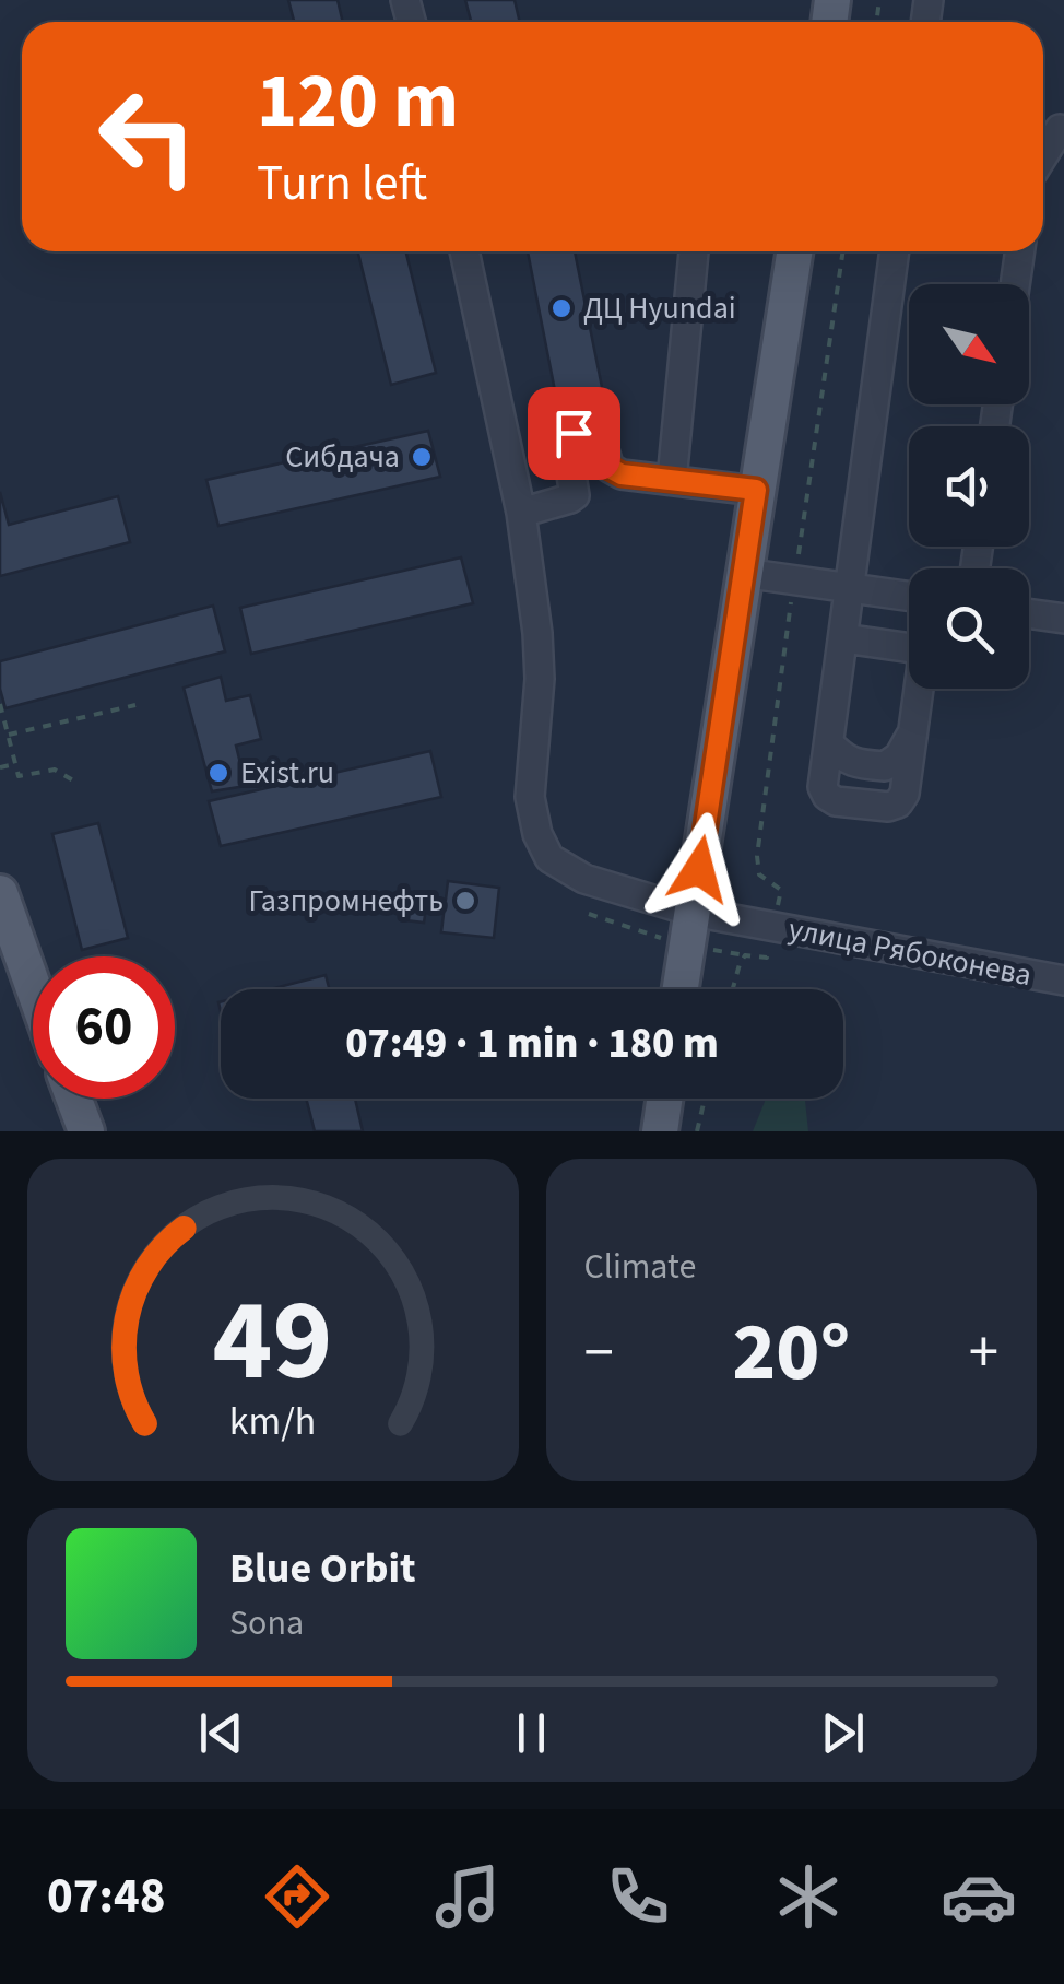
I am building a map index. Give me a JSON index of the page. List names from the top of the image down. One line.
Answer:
{"streets":{"street":["улица Рябоконева"]},"places":["ДЦ Hyundai","Сибдача","Exist.ru","Газпромнефть"],"north":"bottom right","page":{"turn":["120 m","Turn left"],"limit":"60","trip":"07:49 · 1 min · 180 m","tile":"Climate","heat":["−","20°","+"],"song":["Blue Orbit","Sona"],"tabs":"07:48","gauge":["49","km/h"]}}
